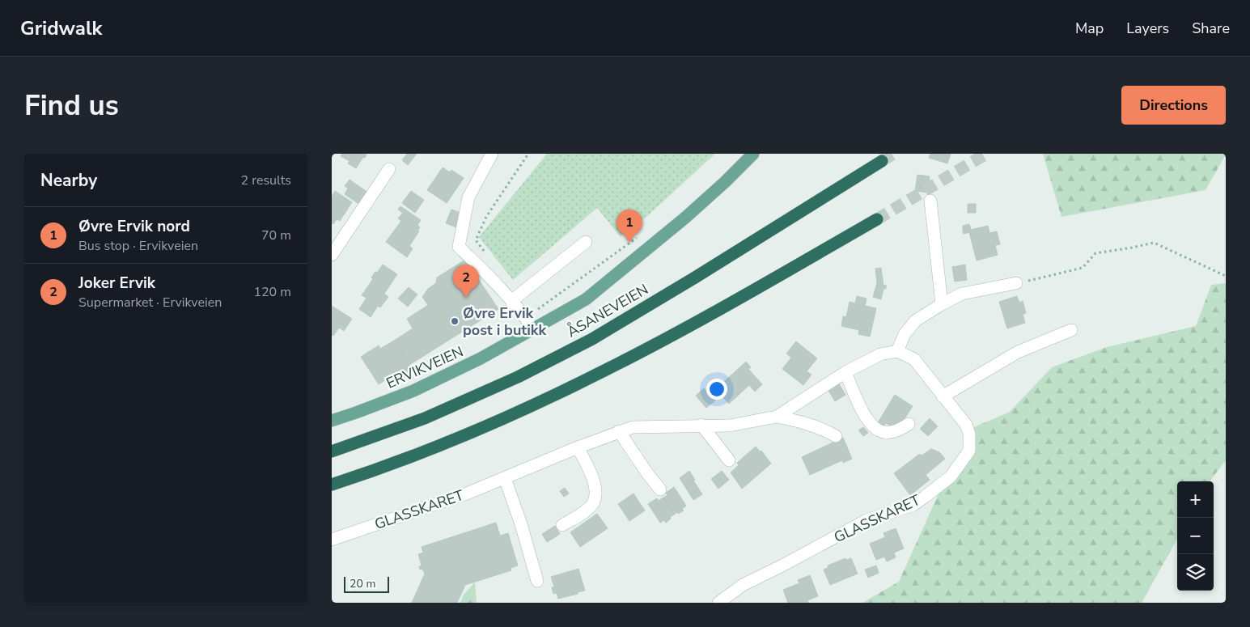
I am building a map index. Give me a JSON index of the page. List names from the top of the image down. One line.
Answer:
{"streets":{"highway":["ÅSANEVEIEN"],"main road":["ERVIKVEIEN"],"street":["GLASSKARET"]},"places":["Øvre Ervik post i butikk"],"scale_bar":"20 m","page":{"header":"Gridwalk","nav":["Map","Layers","Share"],"buttons":"Directions","title":"Find us","heading":["Nearby","2 results"],"list":[{"mark":"1","name":"Øvre Ervik nord","note":"Bus stop · Ervikveien","value":"70 m"},{"mark":"2","name":"Joker Ervik","note":"Supermarket · Ervikveien","value":"120 m"}],"pins":["1","2"],"map_buttons":["+","−"],"scale":"20 m"}}
